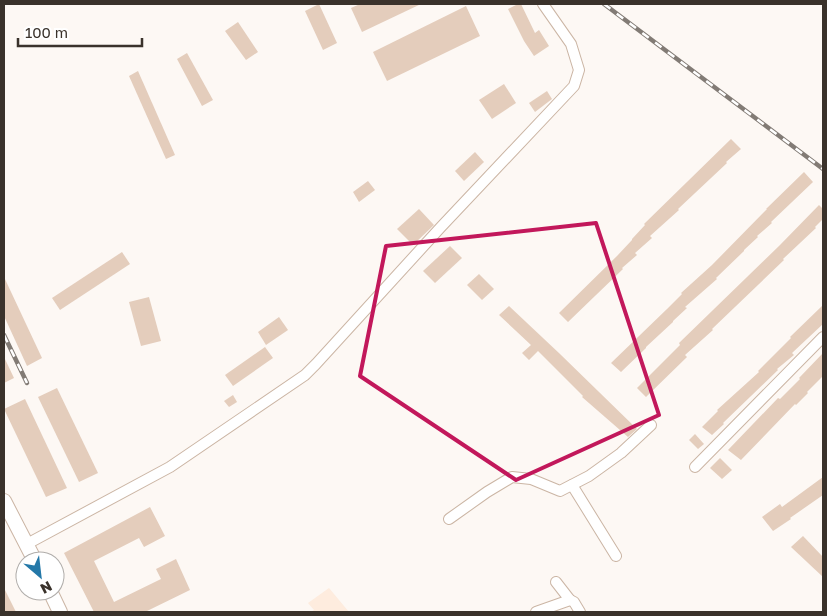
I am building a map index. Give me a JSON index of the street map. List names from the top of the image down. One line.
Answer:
{"scale_bar":"100 m","north":"bottom right"}
